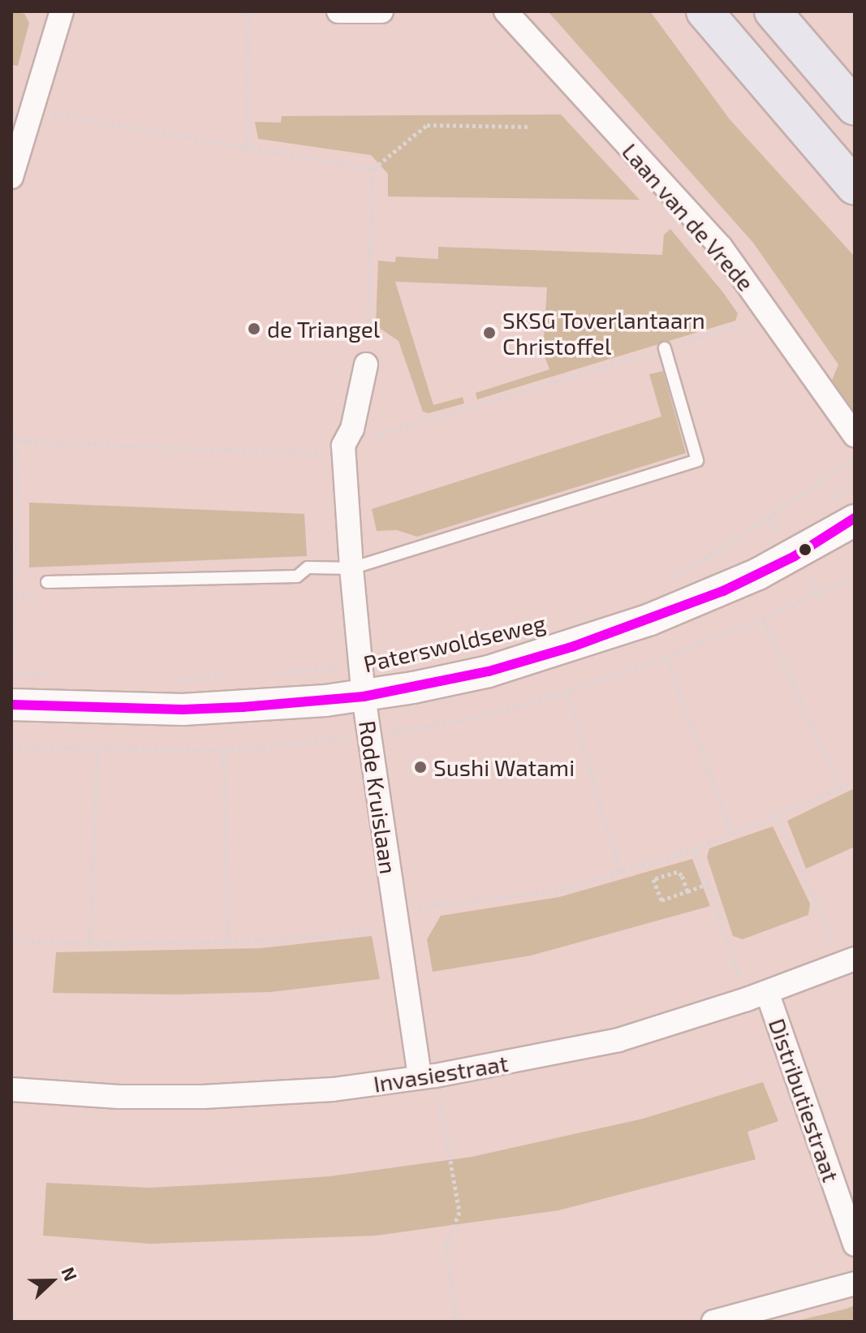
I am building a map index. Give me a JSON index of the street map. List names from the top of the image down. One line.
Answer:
{"streets":{"main road":["Paterswoldseweg"],"street":["Laan van de Vrede","Rode Kruislaan","Invasiestraat","Distributiestraat"]},"crossings":[["Paterswoldseweg","Rode Kruislaan"],["Rode Kruislaan","Invasiestraat"],["Invasiestraat","Distributiestraat"]],"places":["de Triangel","SKSG Toverlantaarn Christoffel","Sushi Watami"],"north":"right"}
